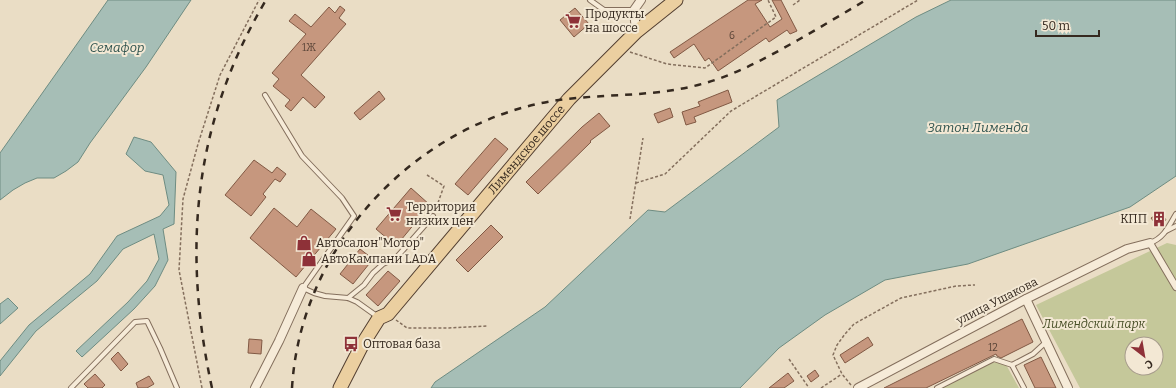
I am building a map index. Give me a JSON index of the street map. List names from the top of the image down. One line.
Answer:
{"streets":{"main road":["Лимендское шоссе"],"street":["улица Ушакова"]},"water":["Семафор","Затон Лименда"],"parks":["Лимендский парк"],"places":{"supermarket":["Продукты на шоссе","Территория низких цен"],"building":["КПП"],"shop":["Автосалон\"Мотор\"","АвтоКампани LADA"],"bus stop":["Оптовая база"]},"house_numbers":["6","1Ж","12"],"scale_bar":"50 m","north":"bottom right"}
